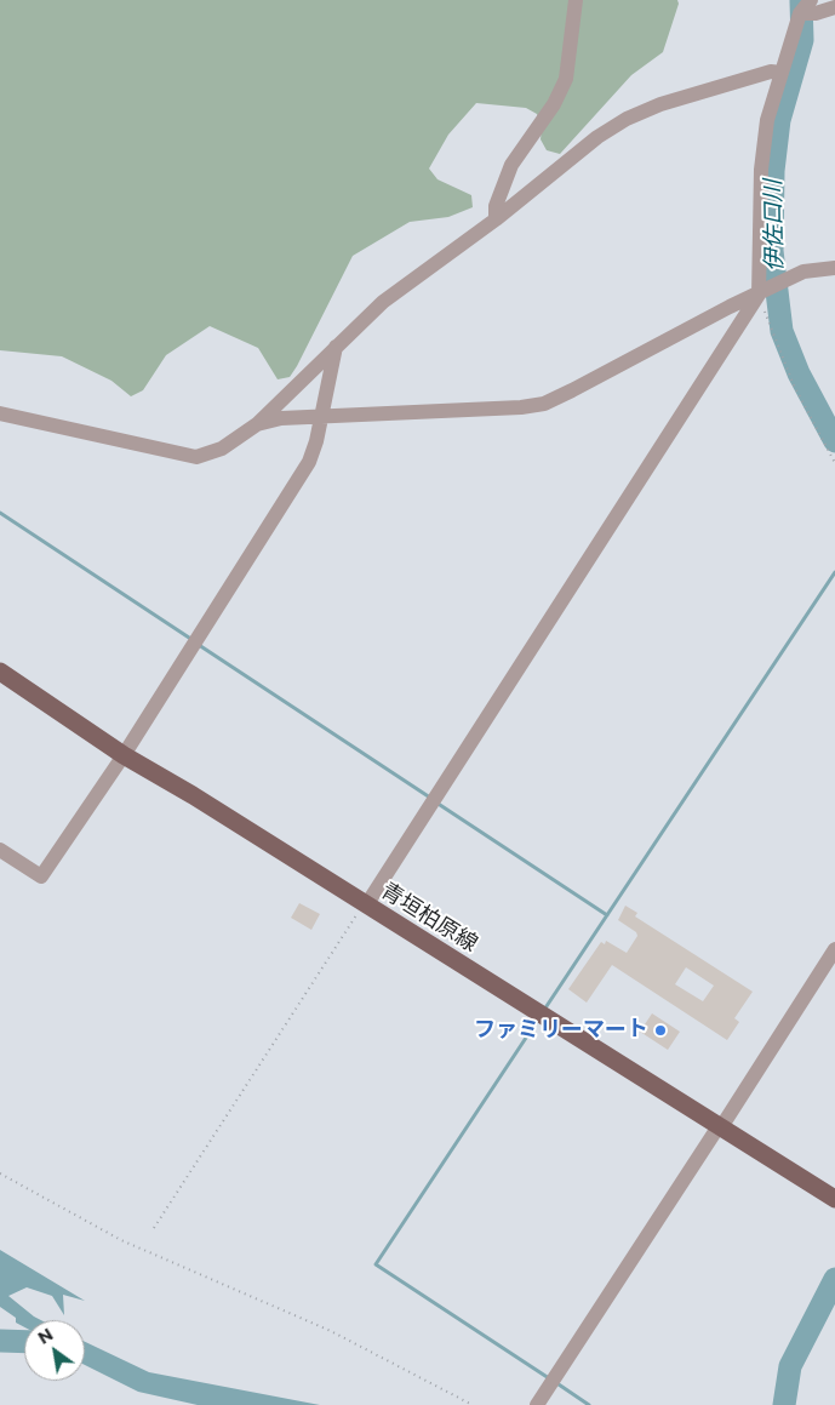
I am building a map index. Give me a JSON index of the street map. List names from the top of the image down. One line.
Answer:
{"streets":{"main road":["青垣柏原線"]},"water":["伊佐口川"],"places":["ファミリーマート"],"north":"top left"}
